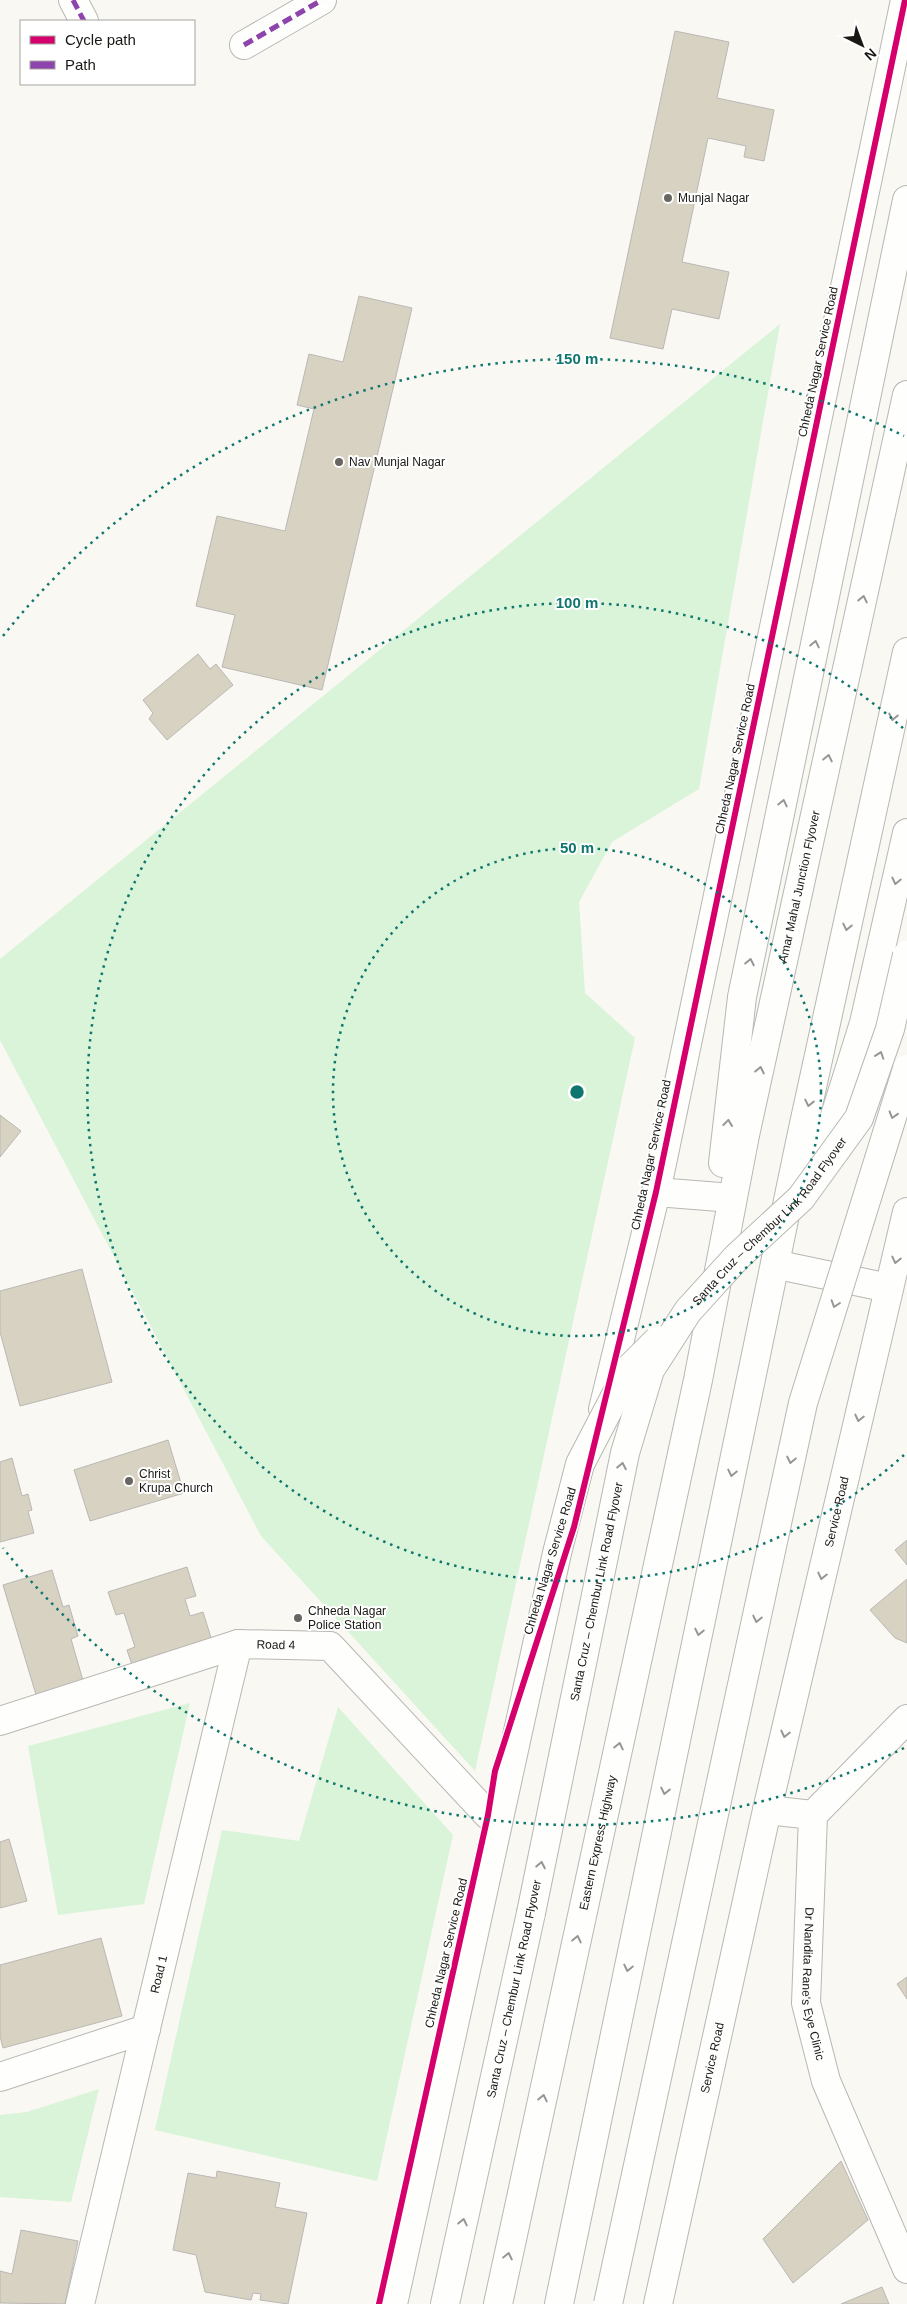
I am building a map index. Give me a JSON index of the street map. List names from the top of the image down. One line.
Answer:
{"streets":{"main road":["Chheda Nagar Service Road","Amar Mahal Junction Flyover","Santa Cruz – Chembur Link Road Flyover","Service Road","Road 4","Eastern Express Highway","Road 1","Dr Nandita Rane's Eye Clinic"]},"crossings":[["Chheda Nagar Service Road","Road 4"],["Amar Mahal Junction Flyover","Eastern Express Highway"],["Road 4","Road 1"]],"places":["Munjal Nagar","Nav Munjal Nagar","Christ Krupa Church","Chheda Nagar Police Station"],"legend":["Cycle path","Path"],"north":"bottom right","rings":["150 m","100 m","50 m"]}
